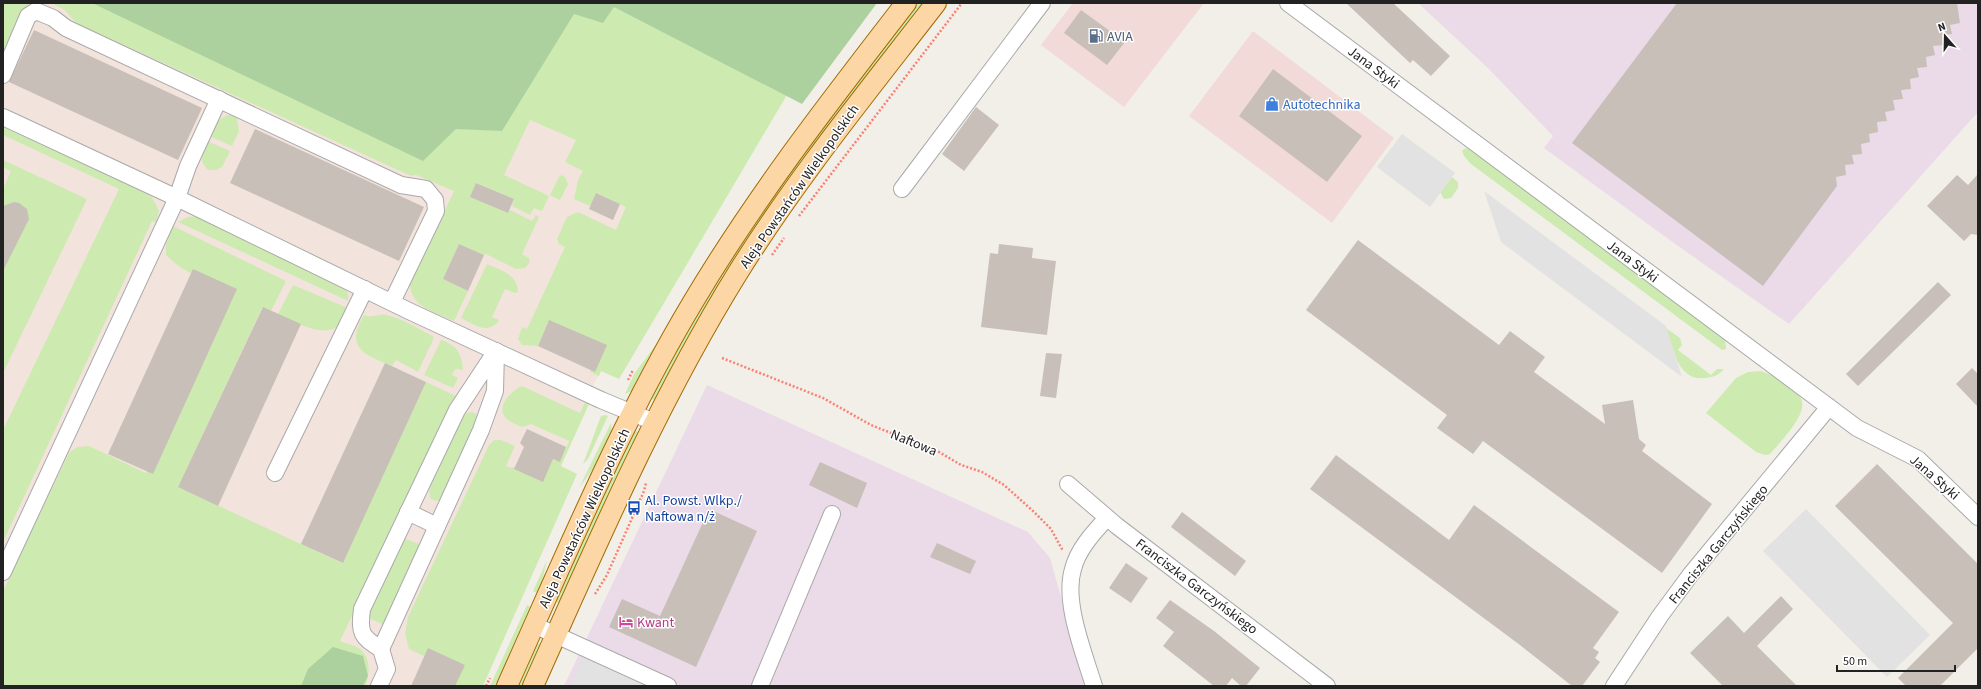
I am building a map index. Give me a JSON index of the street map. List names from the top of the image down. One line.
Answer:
{"streets":{"main road":["Aleja Powstańców Wielkopolskich"],"street":["Jana Styki","Franciszka Garczyńskiego"],"path":["Naftowa"]},"crossings":[["Jana Styki","Franciszka Garczyńskiego"]],"places":{"fuel station":["AVIA"],"shop":["Autotechnika"],"bus stop":["Al. Powst. Wlkp./ Naftowa n/ż"],"hotel":["Kwant"]},"scale_bar":"50 m","north":"top"}
